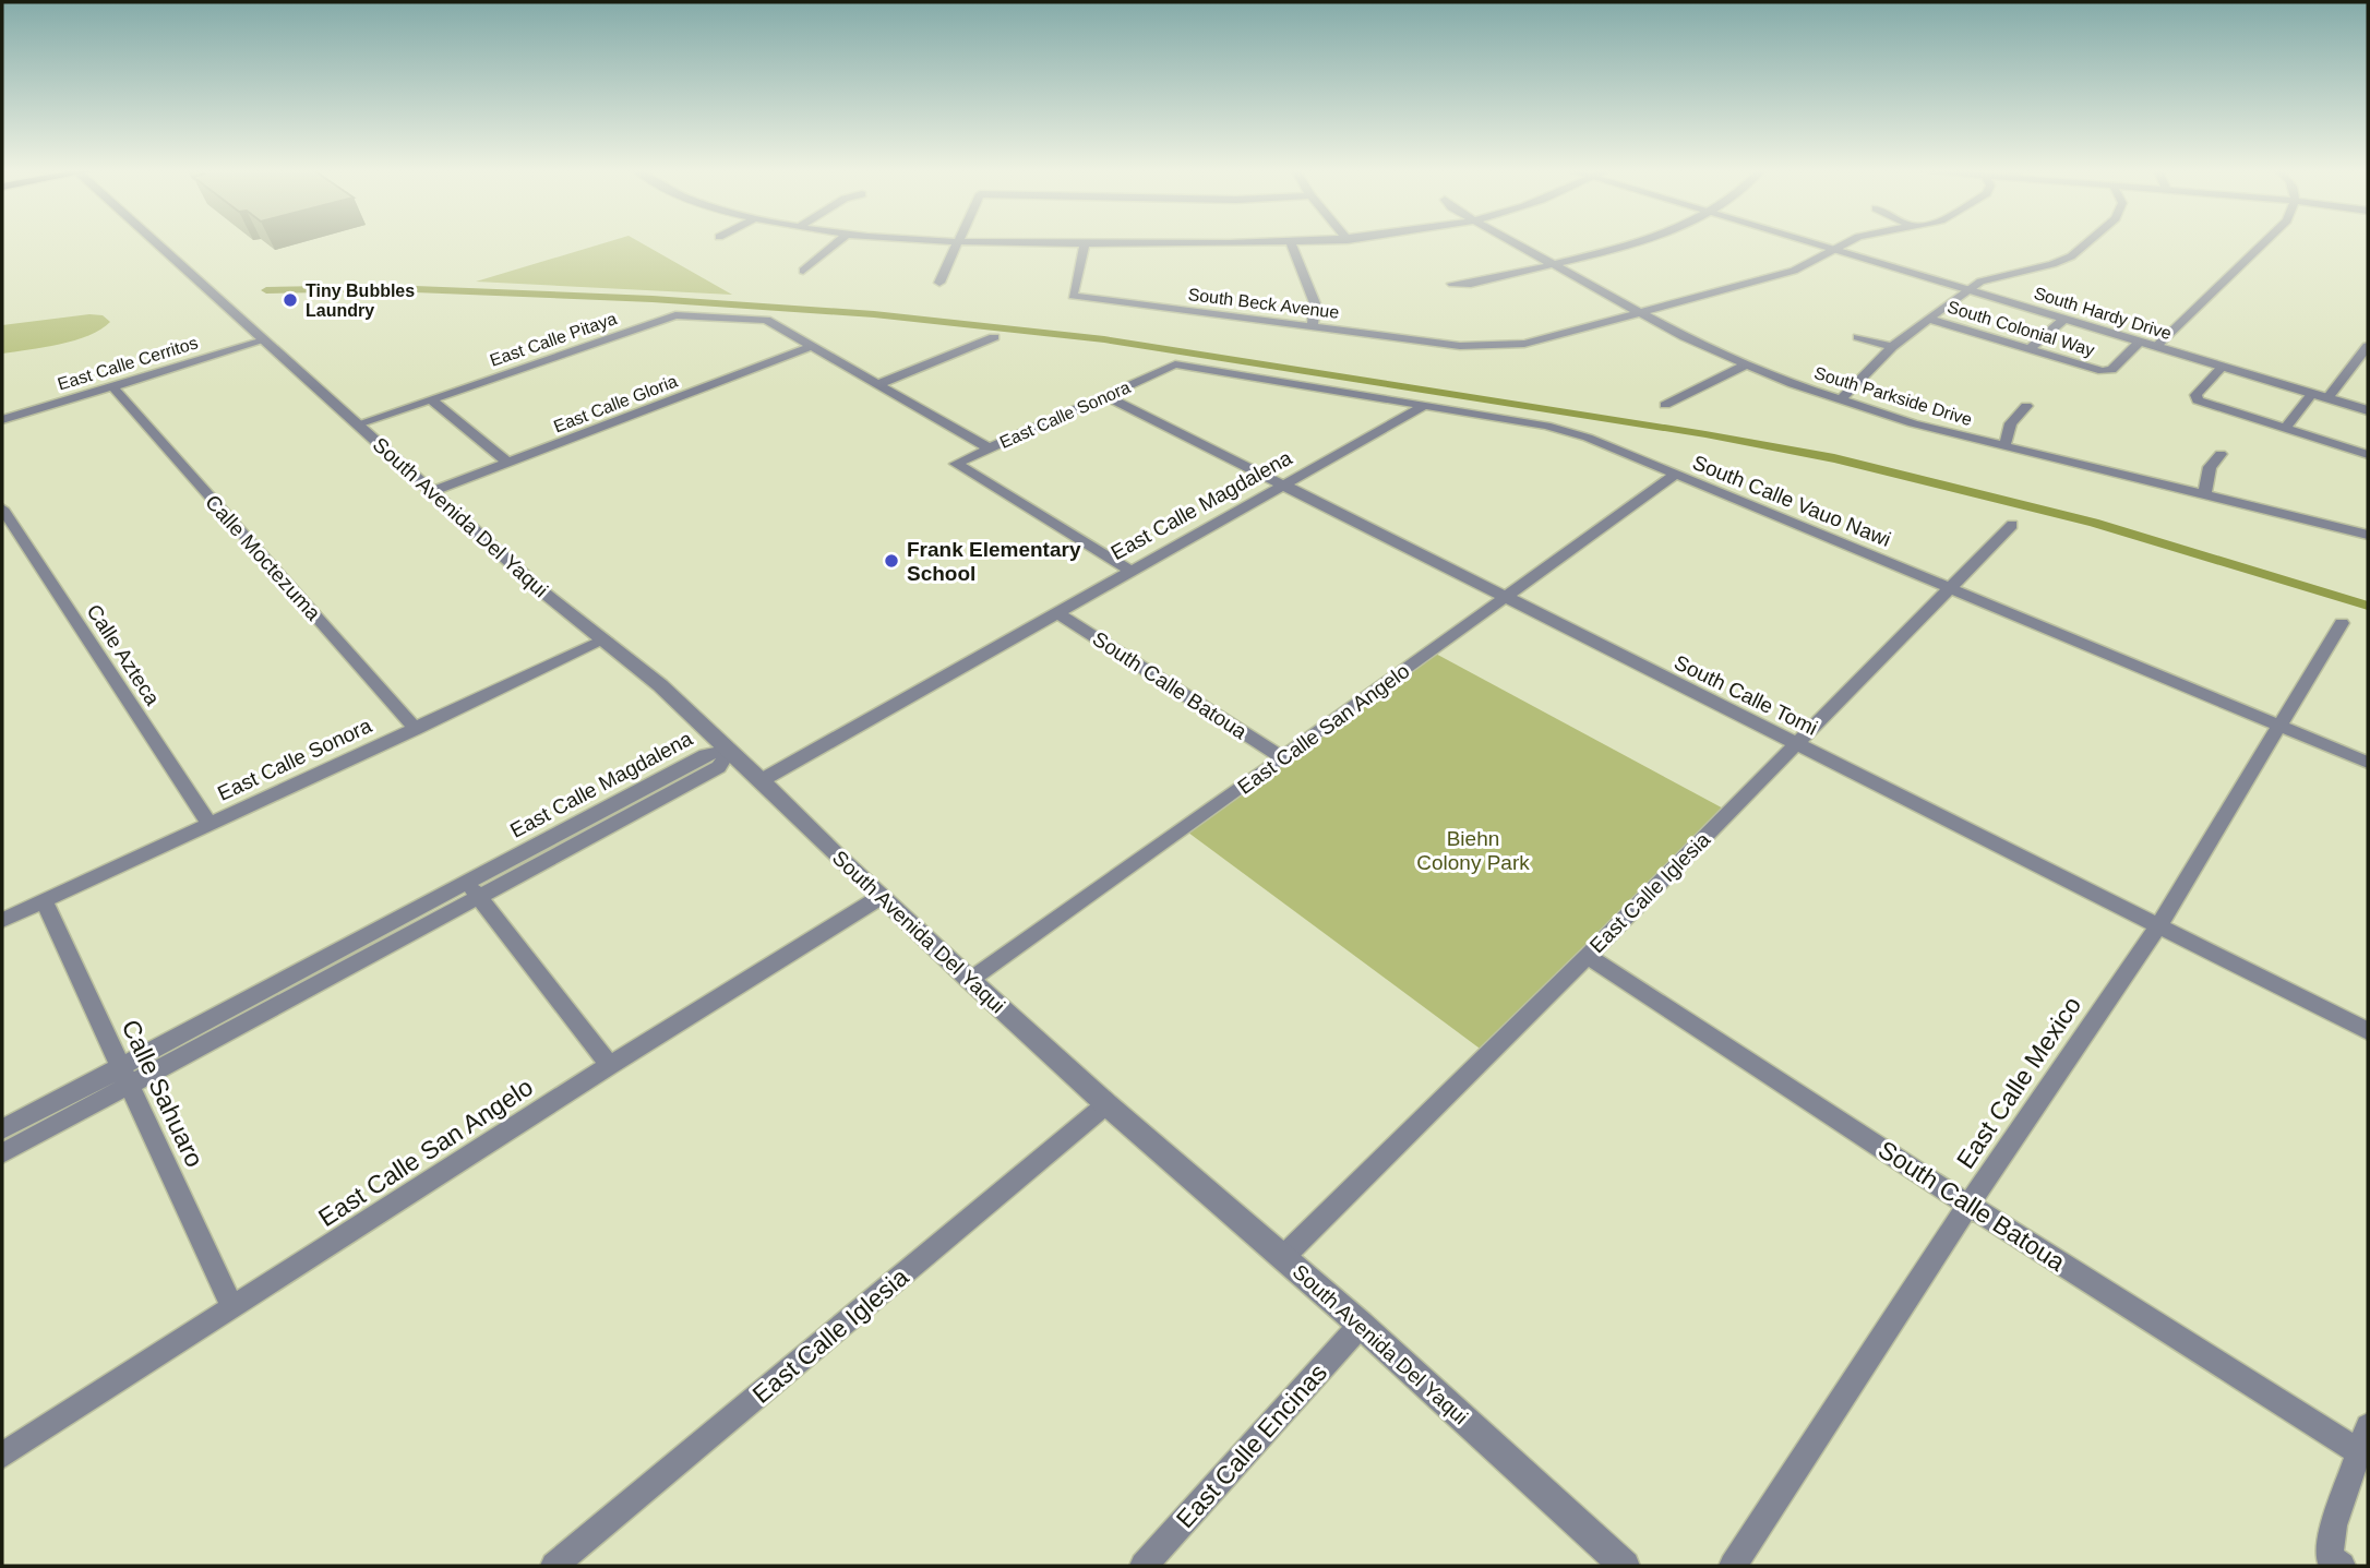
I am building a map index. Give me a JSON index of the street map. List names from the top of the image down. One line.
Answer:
{"streets":{"street":["South Beck Avenue","South Hardy Drive","South Colonial Way","East Calle Pitaya","East Calle Cerritos","South Parkside Drive","East Calle Gloria","East Calle Sonora","South Calle Vauo Nawi","East Calle Magdalena","South Avenida Del Yaqui","Calle Moctezuma","Calle Azteca","South Calle Batoua","South Calle Tomi","East Calle San Angelo","East Calle Iglesia","East Calle Mexico","Calle Sahuaro","East Calle Encinas"]},"crossings":[["South Beck Avenue","South Hardy Drive"],["South Beck Avenue","South Parkside Drive"],["South Hardy Drive","South Colonial Way"],["East Calle Pitaya","East Calle Gloria"],["East Calle Pitaya","South Avenida Del Yaqui"],["East Calle Cerritos","South Avenida Del Yaqui"],["East Calle Cerritos","Calle Moctezuma"],["East Calle Gloria","South Avenida Del Yaqui"],["East Calle Sonora","South Calle Vauo Nawi"],["East Calle Sonora","East Calle Magdalena"],["East Calle Sonora","South Avenida Del Yaqui"],["East Calle Sonora","Calle Moctezuma"],["East Calle Sonora","Calle Azteca"],["East Calle Sonora","South Calle Tomi"],["East Calle Sonora","Calle Sahuaro"],["South Calle Vauo Nawi","East Calle Magdalena"],["South Calle Vauo Nawi","East Calle San Angelo"],["South Calle Vauo Nawi","East Calle Iglesia"],["South Calle Vauo Nawi","East Calle Mexico"],["East Calle Magdalena","South Avenida Del Yaqui"],["East Calle Magdalena","South Calle Batoua"],["East Calle Magdalena","South Calle Tomi"],["East Calle Magdalena","Calle Sahuaro"],["South Avenida Del Yaqui","East Calle San Angelo"],["South Avenida Del Yaqui","East Calle Iglesia"],["South Avenida Del Yaqui","East Calle Encinas"],["South Calle Batoua","East Calle San Angelo"],["South Calle Batoua","East Calle Iglesia"],["South Calle Batoua","East Calle Mexico"],["South Calle Tomi","East Calle San Angelo"],["South Calle Tomi","East Calle Iglesia"],["South Calle Tomi","East Calle Mexico"],["East Calle San Angelo","Calle Sahuaro"]],"parks":["Biehn Colony Park"],"places":["Tiny Bubbles Laundry","Frank Elementary School"]}
